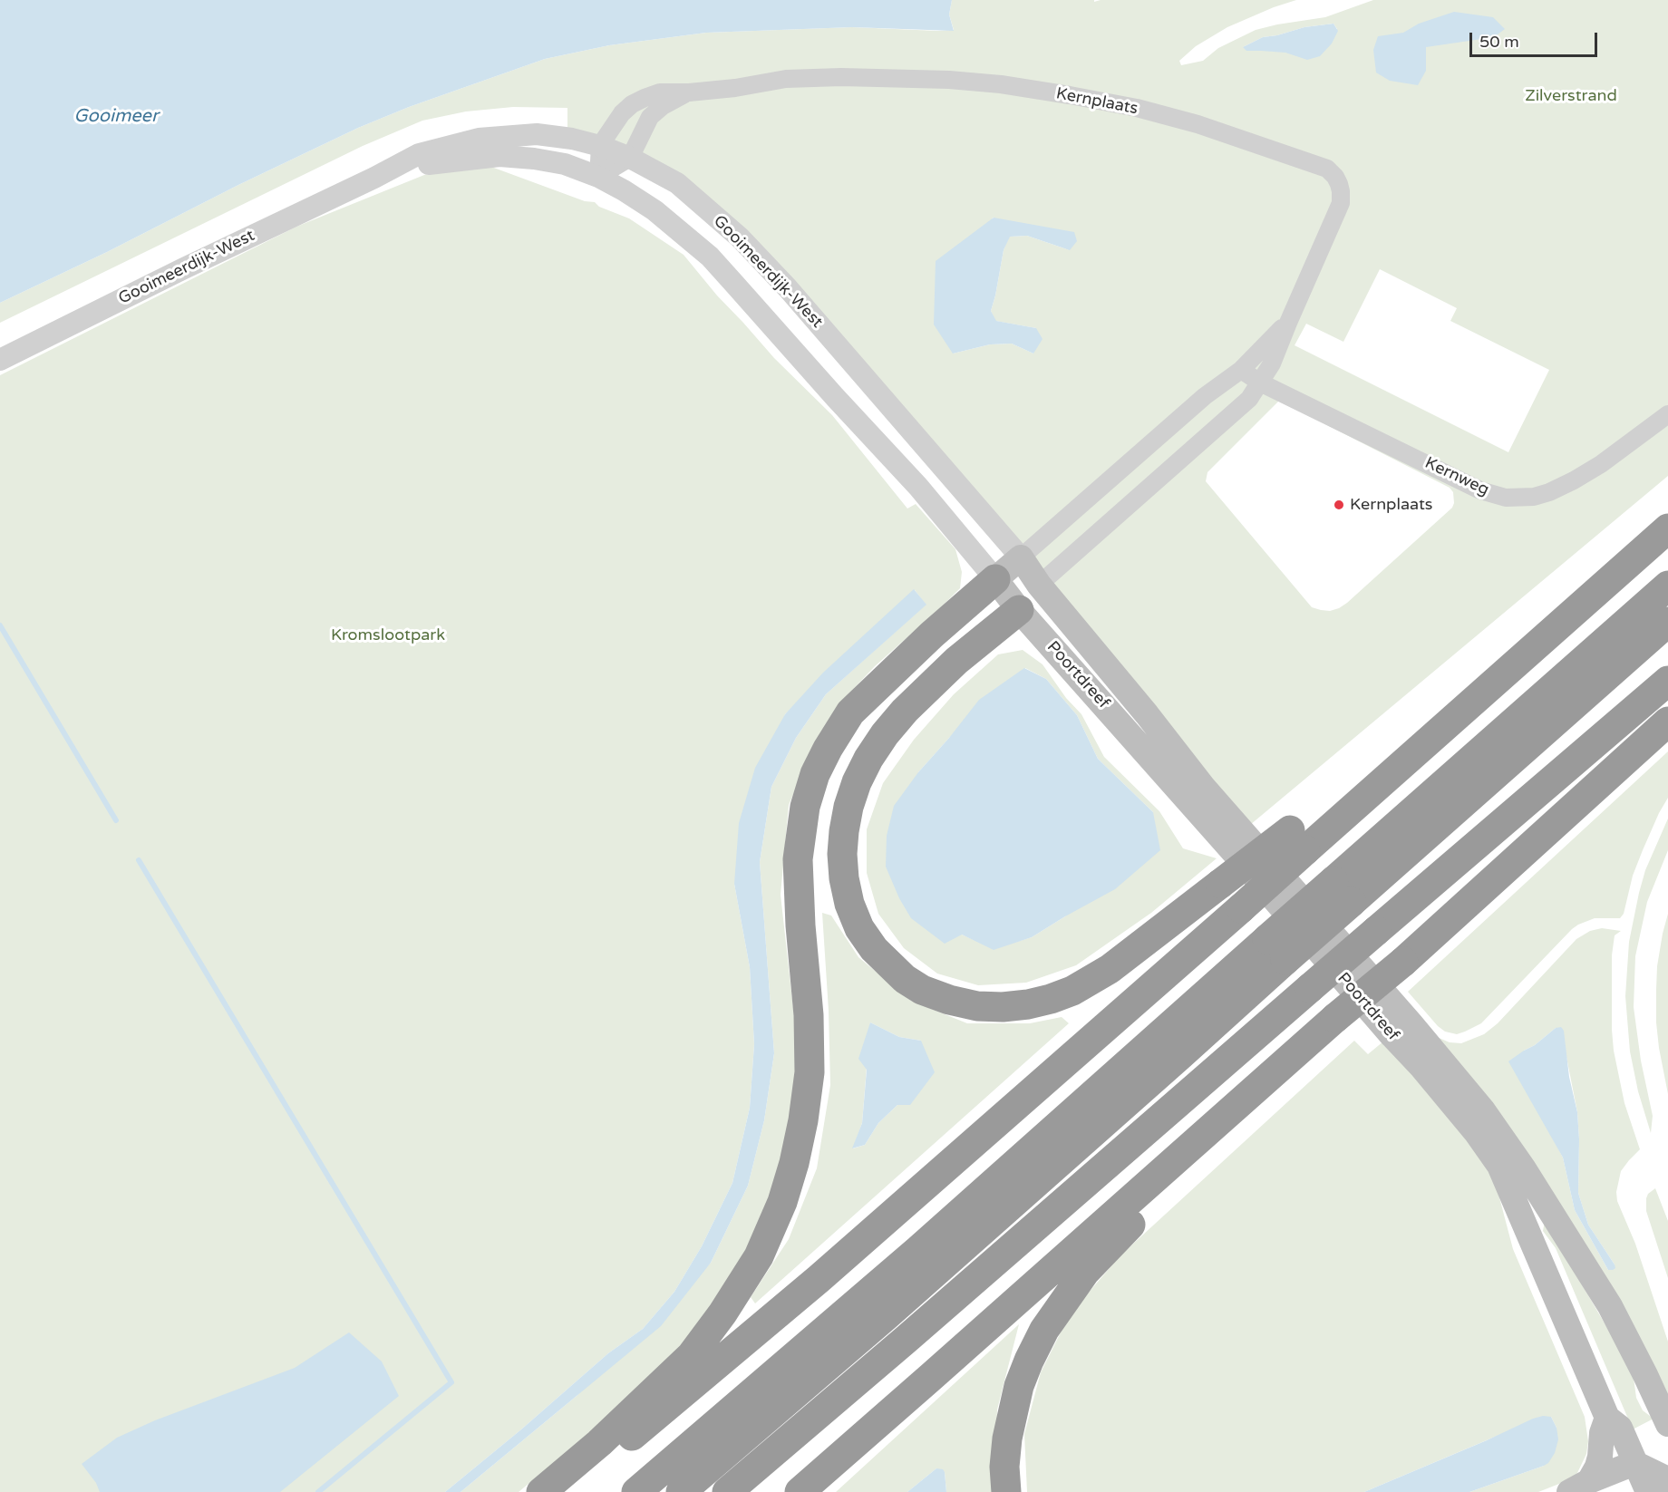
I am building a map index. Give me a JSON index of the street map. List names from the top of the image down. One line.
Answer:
{"streets":{"main road":["Kernplaats","Poortdreef"],"street":["Gooimeerdijk-West","Kernweg"]},"crossings":[["Kernplaats","Gooimeerdijk-West"],["Kernplaats","Kernweg"],["Kernplaats","Poortdreef"],["Gooimeerdijk-West","Poortdreef"]],"water":["Gooimeer"],"parks":["Zilverstrand","Kromslootpark"],"places":["Kernplaats"],"scale_bar":"50 m"}
